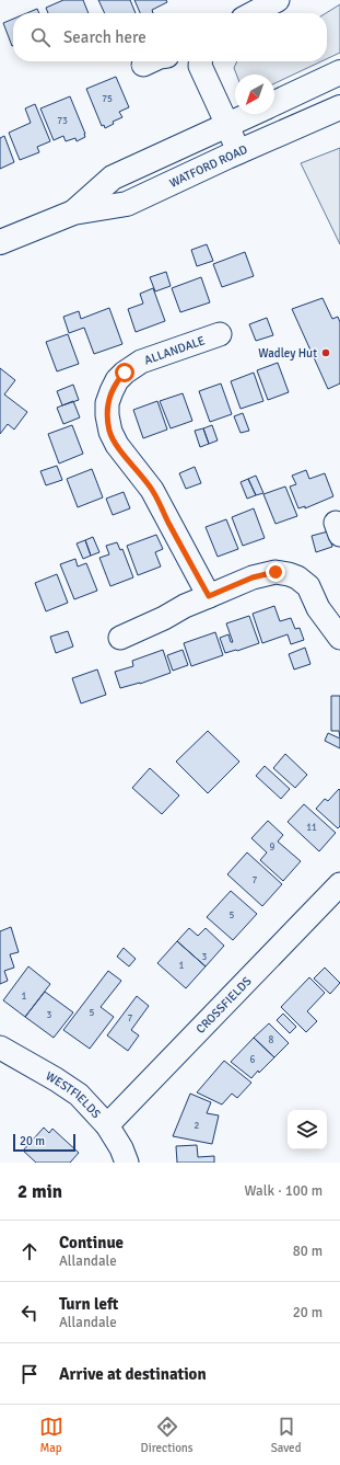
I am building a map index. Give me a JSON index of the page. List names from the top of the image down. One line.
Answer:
{"streets":{"main road":["WATFORD ROAD"],"street":["ALLANDALE","CROSSFIELDS","WESTFIELDS"]},"crossings":[["CROSSFIELDS","WESTFIELDS"]],"places":["Wadley Hut"],"house_numbers":["75","73","11","9","7","5","3","1","1","5","3","7","8","6","2"],"scale_bar":"20 m","north":"bottom left","page":{"search":"Search here","scale":"20 m","heading":["2 min","Walk · 100 m"],"list":[["Continue","Allandale","80 m"],["Turn left","Allandale","20 m"],"Arrive at destination"],"nav":["Map","Directions","Saved"]}}
